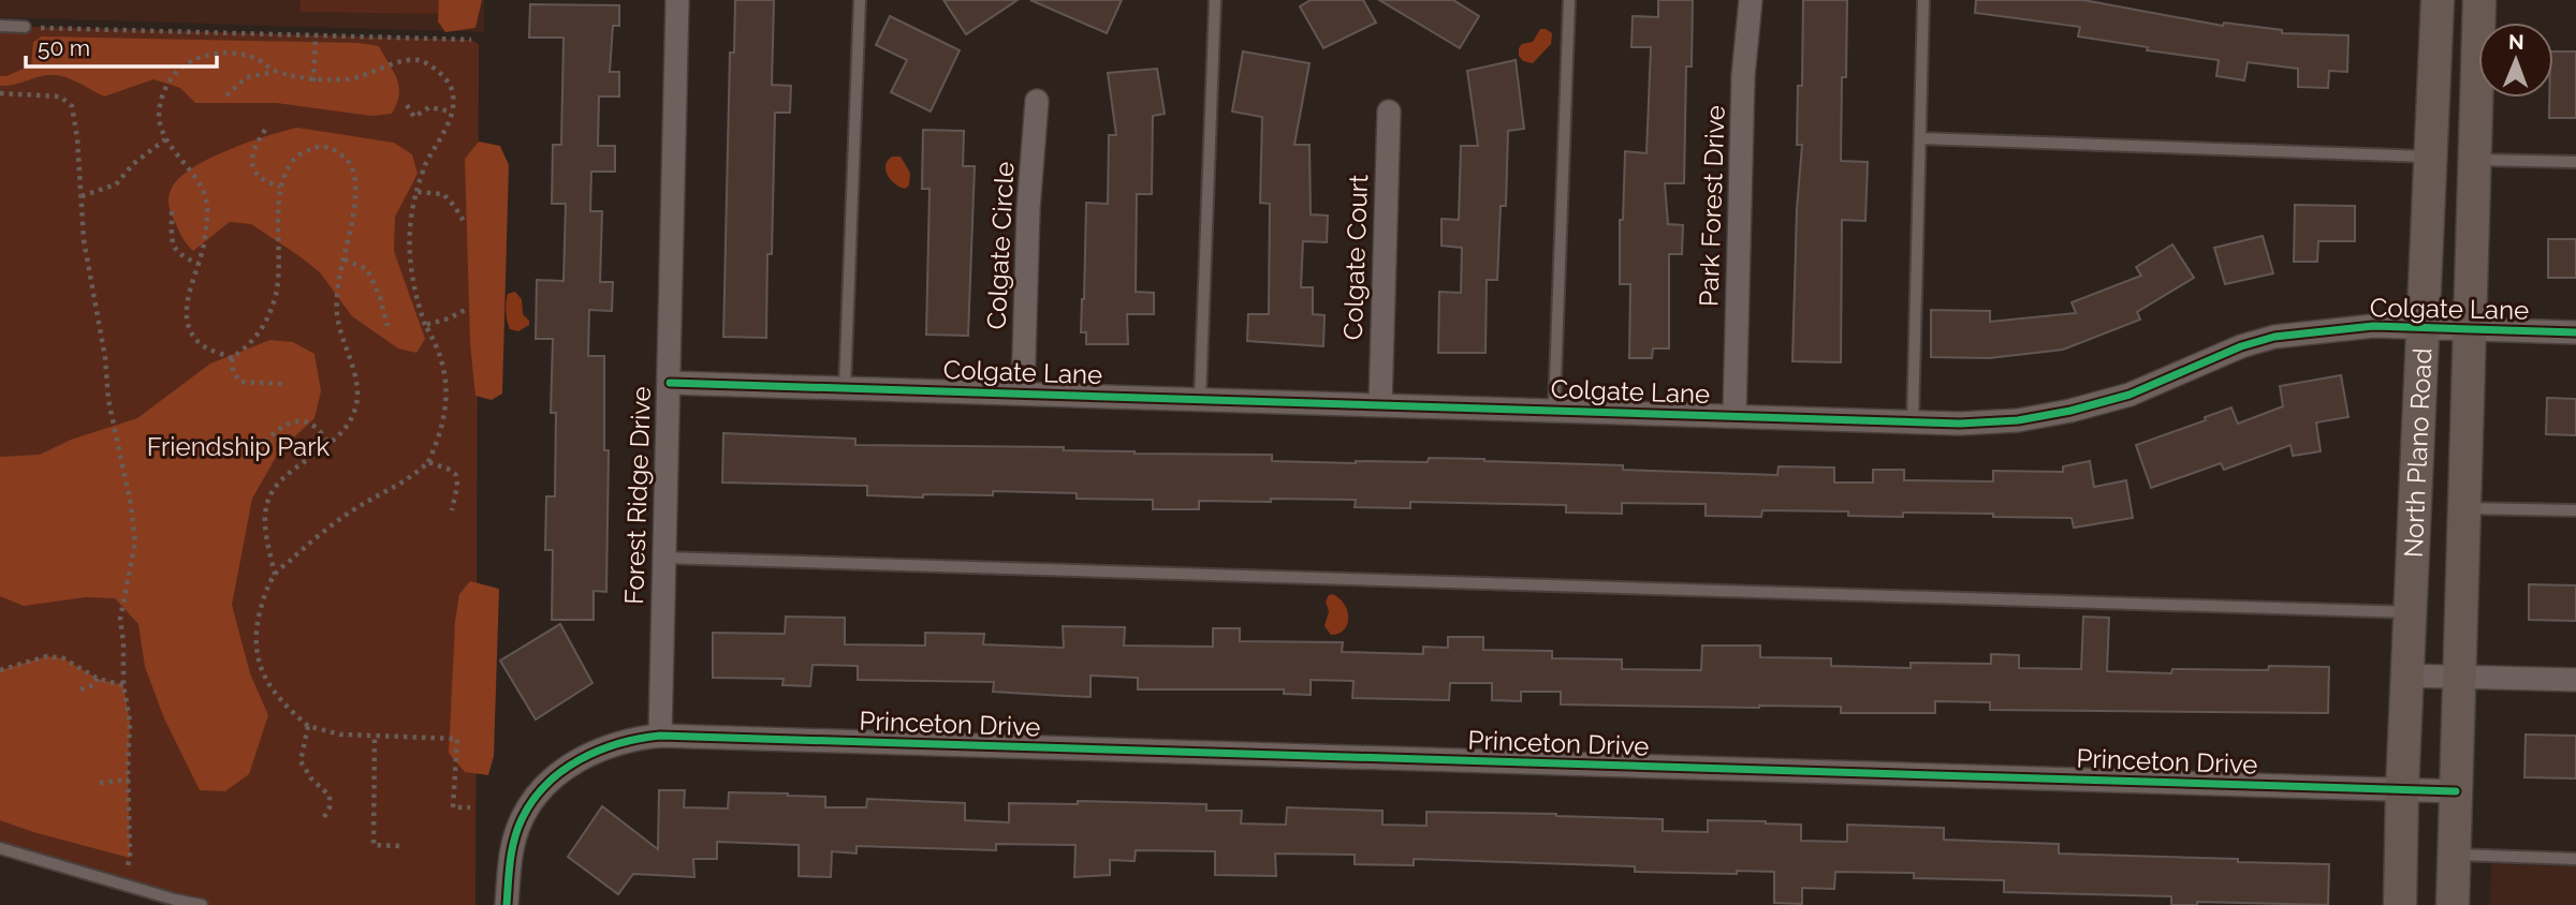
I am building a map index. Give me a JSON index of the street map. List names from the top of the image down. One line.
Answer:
{"streets":{"main road":["North Plano Road"],"street":["Park Forest Drive","Colgate Circle","Colgate Court","Colgate Lane","Forest Ridge Drive","Princeton Drive"]},"crossings":[["Park Forest Drive","Colgate Lane"],["Colgate Circle","Colgate Lane"],["Colgate Court","Colgate Lane"],["Colgate Lane","North Plano Road"],["Colgate Lane","Forest Ridge Drive"],["North Plano Road","Princeton Drive"],["Forest Ridge Drive","Princeton Drive"]],"parks":["Friendship Park"],"scale_bar":"50 m","north":"top"}
